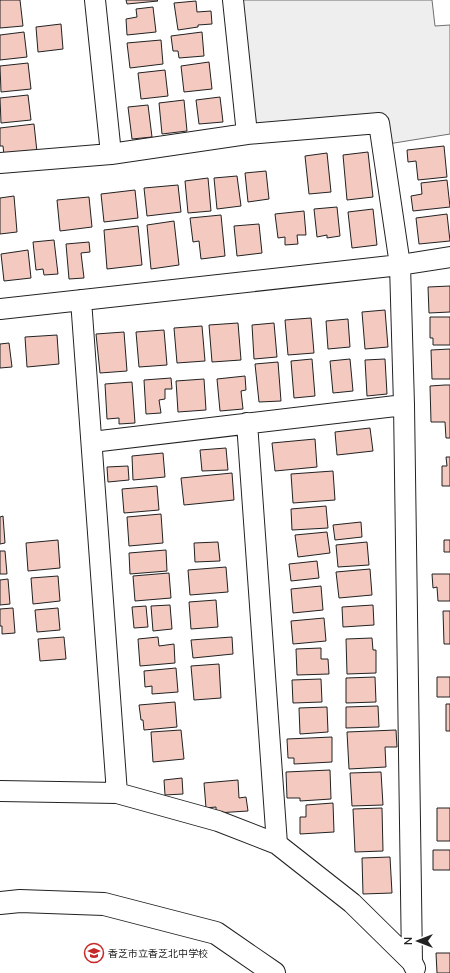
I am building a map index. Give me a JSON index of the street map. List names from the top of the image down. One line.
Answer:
{"places":{"school or university":["香芝市立香芝北中学校"]},"north":"left"}
